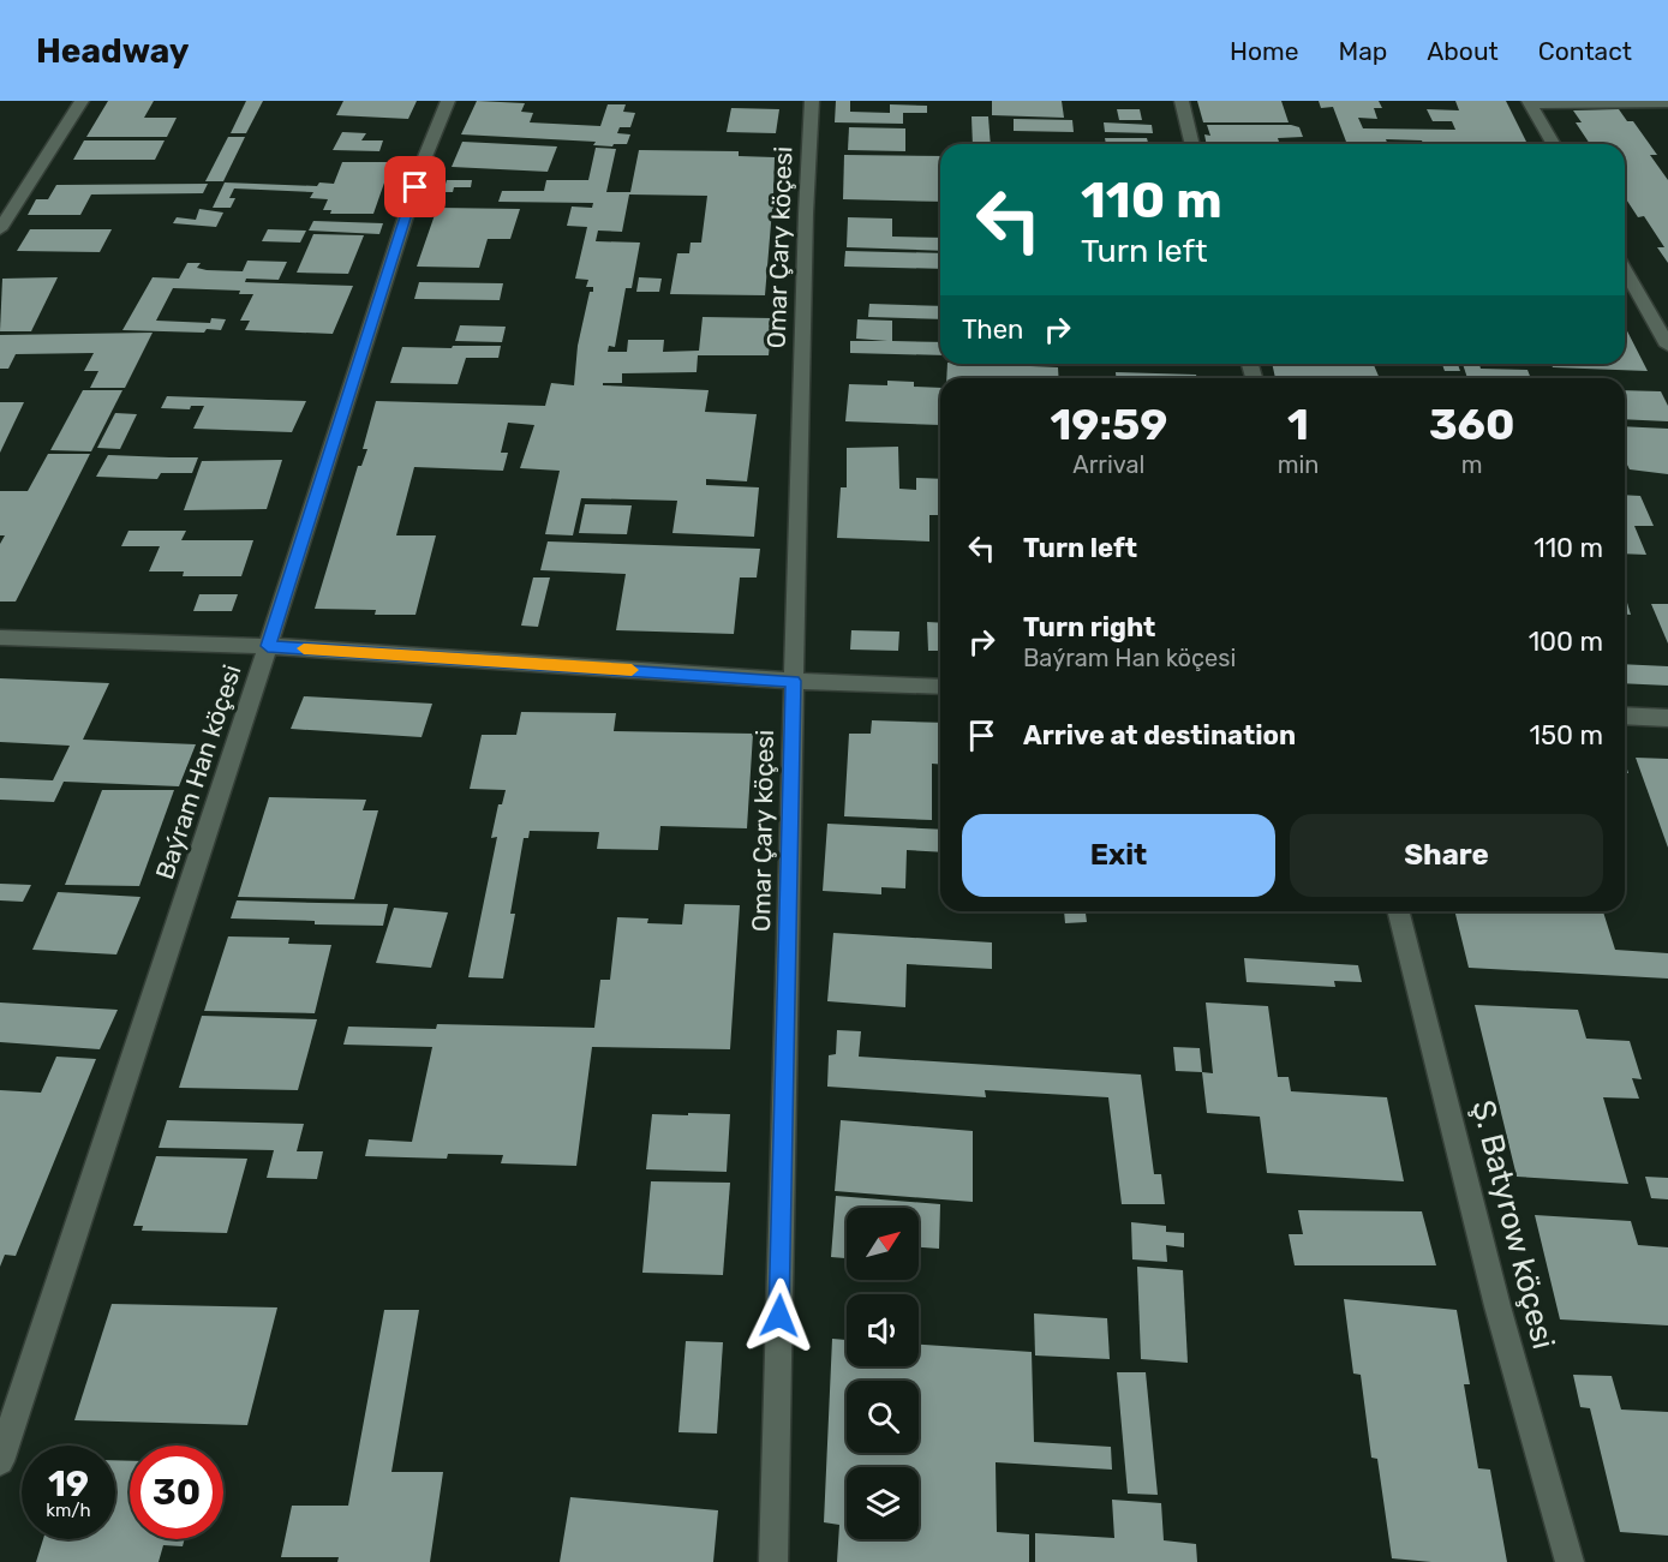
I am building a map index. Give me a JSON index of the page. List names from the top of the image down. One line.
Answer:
{"streets":{"street":["Omar Çary köçesi","Baýram Han köçesi","Ş. Batyrow köçesi"]},"north":"top right","page":{"header":"Headway","nav":["Home","Map","About","Contact"],"turn":["110 m","Turn left"],"then":"Then","eta":["19:59","Arrival","1","min","360","m"],"list":[{"name":"Turn left","value":"110 m"},{"name":"Turn right","note":"Baýram Han köçesi","value":"100 m"},{"name":"Arrive at destination","value":"150 m"}],"buttons":["Exit","Share"],"speed":"19 km/h","limit":"30"}}
